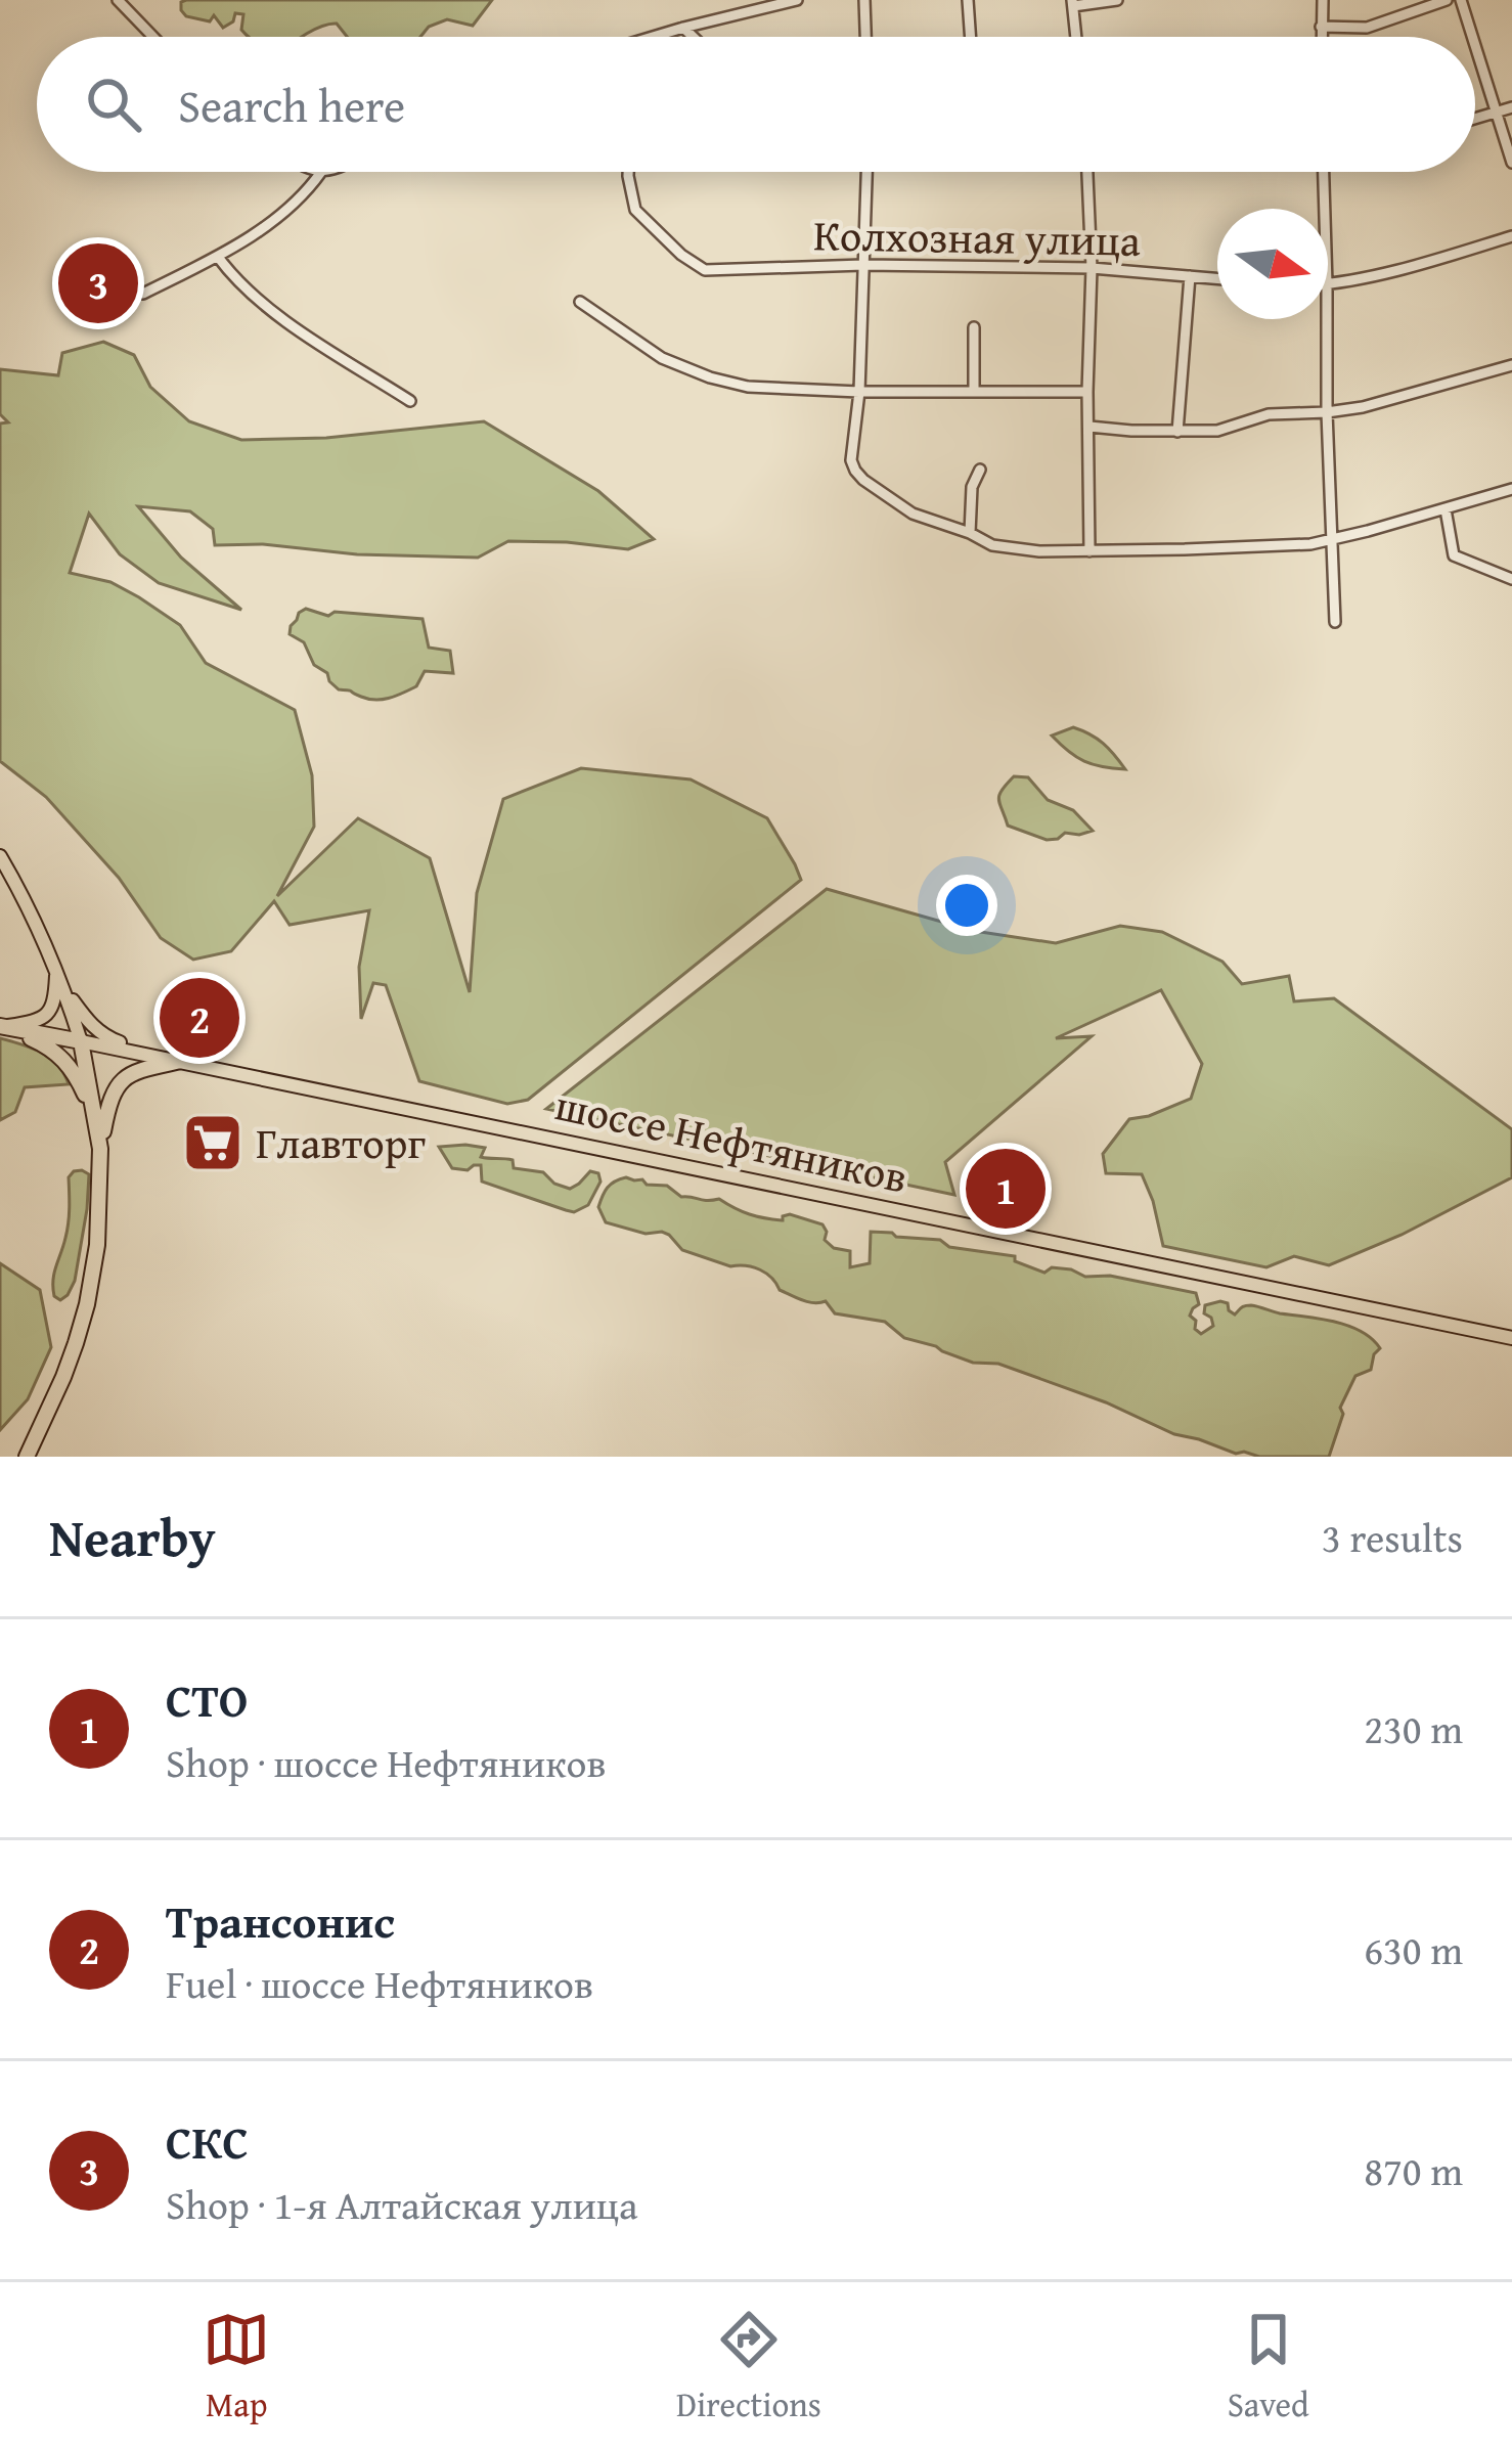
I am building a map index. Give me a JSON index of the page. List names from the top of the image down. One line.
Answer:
{"streets":{"main road":["шоссе Нефтяников"],"street":["Колхозная улица"]},"places":{"supermarket":["Главторг"]},"north":"right","page":{"search":"Search here","pins":["3","2","1"],"heading":["Nearby","3 results"],"list":[{"mark":"1","name":"СТО","note":"Shop · шоссе Нефтяников","value":"230 m"},{"mark":"2","name":"Трансонис","note":"Fuel · шоссе Нефтяников","value":"630 m"},{"mark":"3","name":"СКС","note":"Shop · 1-я Алтайская улица","value":"870 m"}],"nav":["Map","Directions","Saved"]}}
